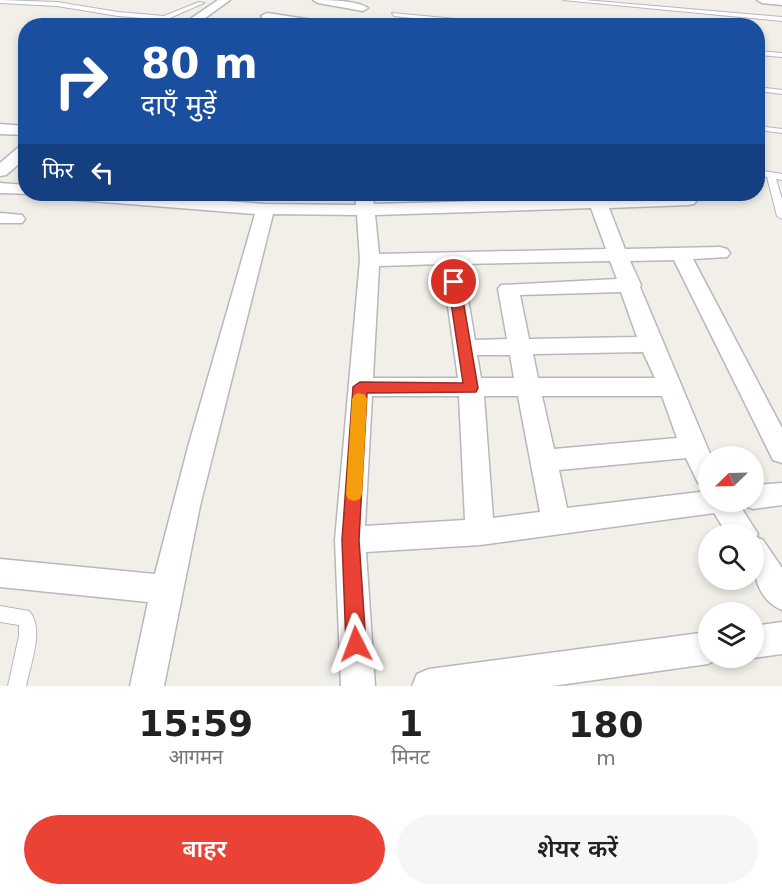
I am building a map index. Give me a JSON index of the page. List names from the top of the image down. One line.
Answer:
{"north":"bottom left","page":{"turn":["80 m","दाएँ मुड़ें"],"then":"फिर","eta":["15:59","आगमन","1","मिनट","180","m"],"buttons":["बाहर","शेयर करें"]}}
